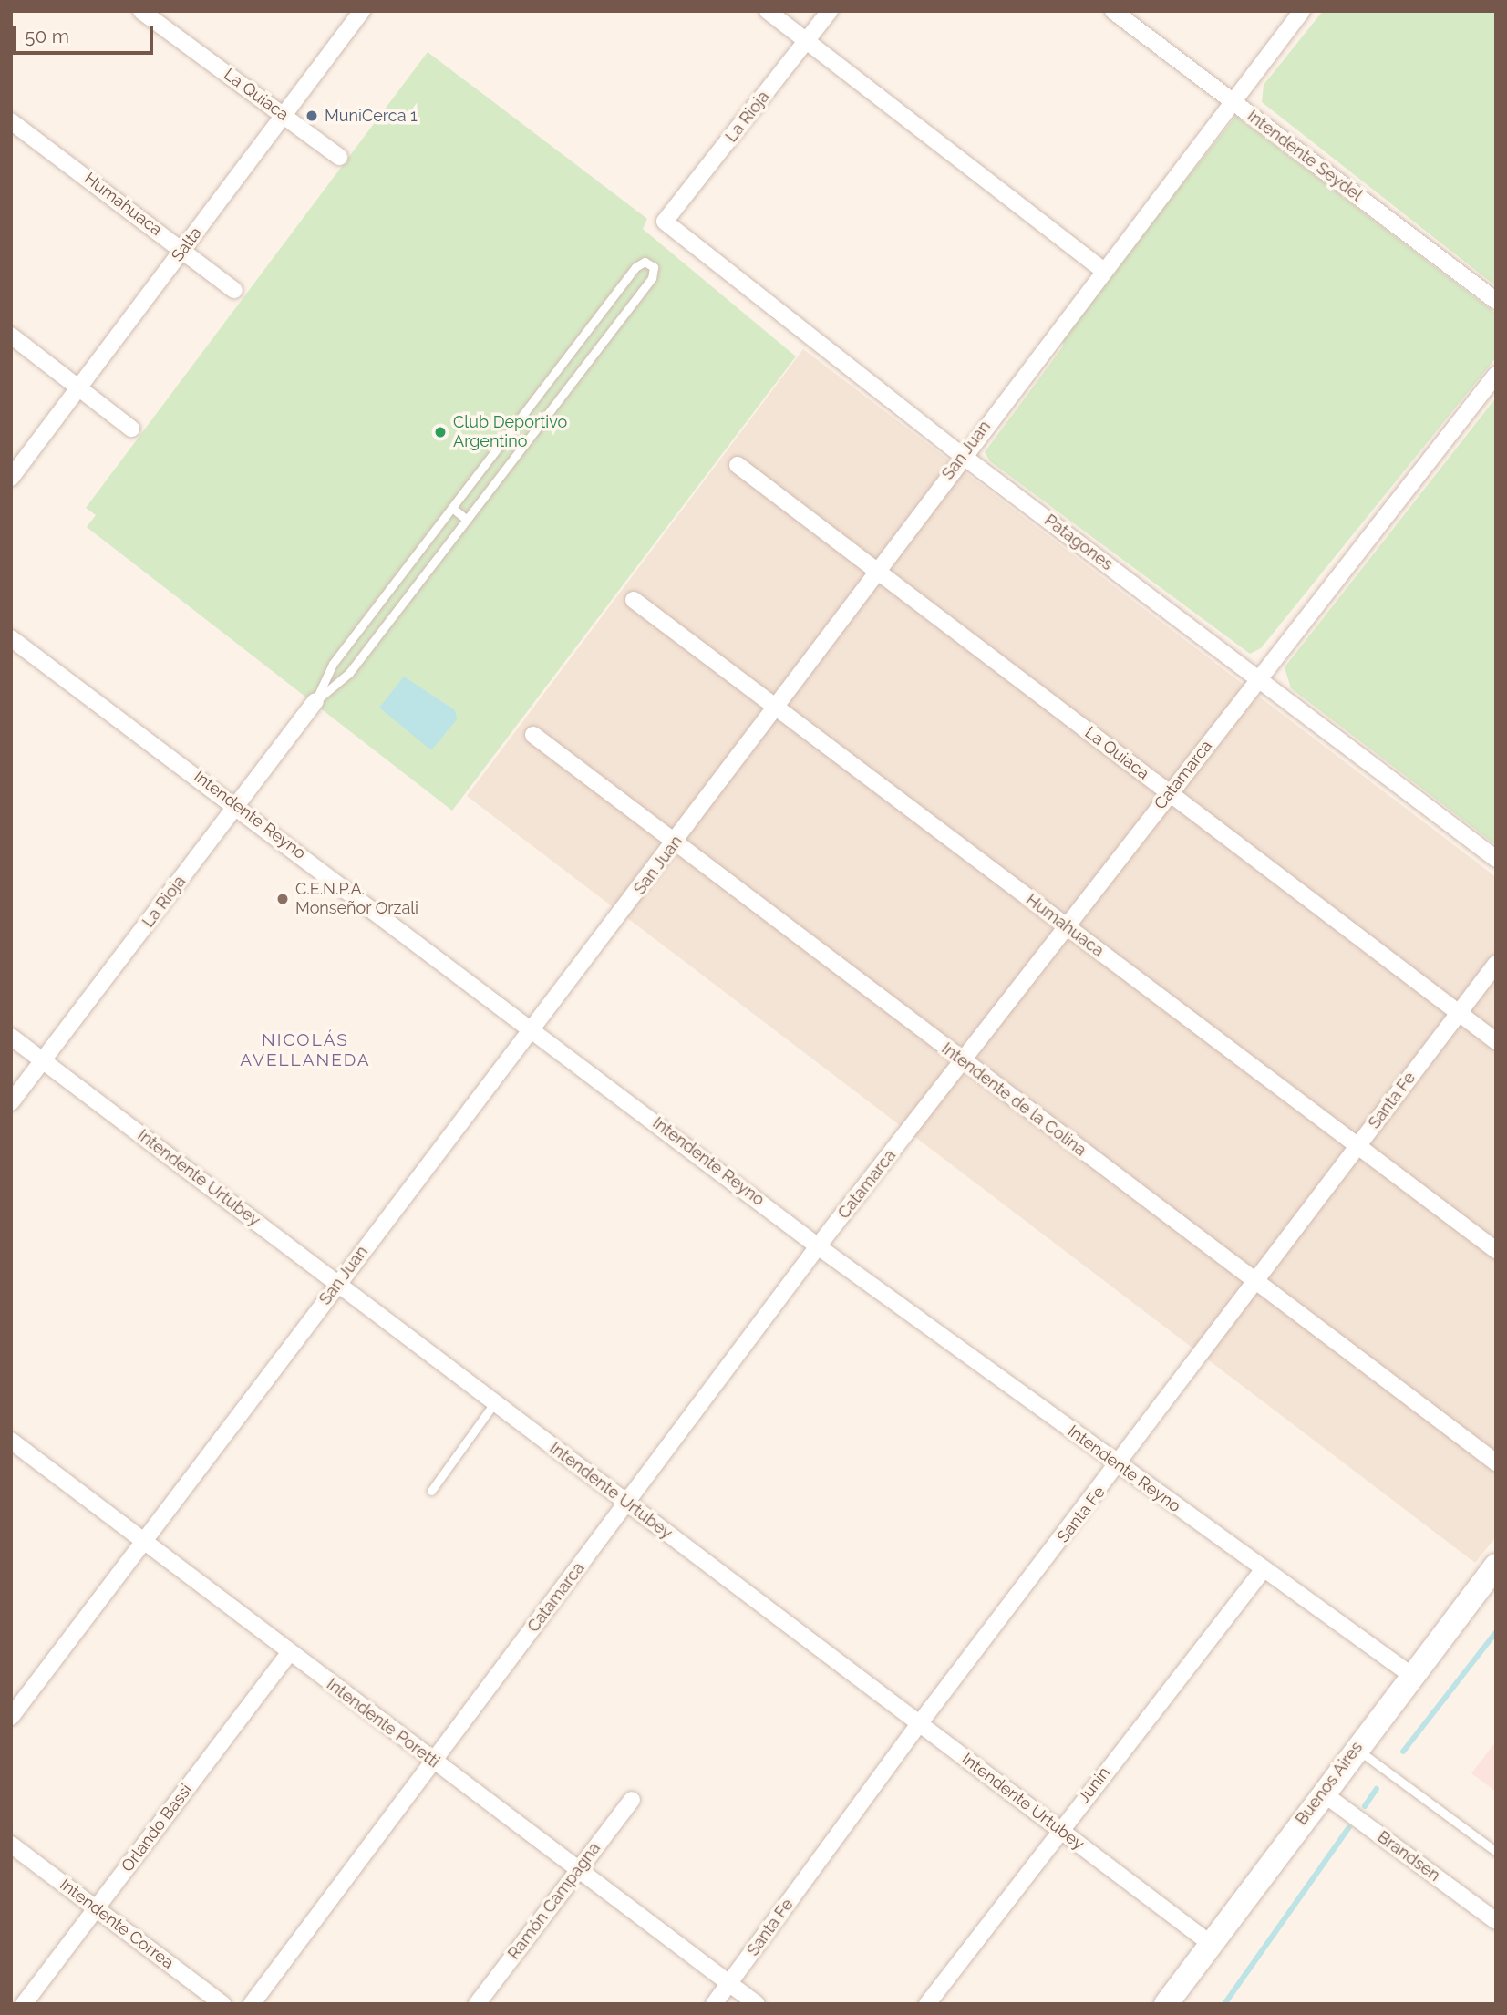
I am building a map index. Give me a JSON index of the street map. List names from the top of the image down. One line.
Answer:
{"streets":{"main road":["Buenos Aires"],"street":["La Quiaca","La Rioja","Intendente Seydel","Humahuaca","Salta","San Juan","Patagones","Catamarca","Intendente Reyno","Intendente de la Colina","Santa Fe","Intendente Urtubey","Intendente Poretti","Junin","Orlando Bassi","Brandsen","Ramón Campagna","Intendente Correa"]},"crossings":[["La Quiaca","Salta"],["La Quiaca","San Juan"],["La Quiaca","Catamarca"],["La Quiaca","Santa Fe"],["La Rioja","Patagones"],["La Rioja","Intendente Reyno"],["La Rioja","Intendente Urtubey"],["Intendente Seydel","San Juan"],["Humahuaca","Salta"],["Humahuaca","San Juan"],["Humahuaca","Catamarca"],["Humahuaca","Santa Fe"],["San Juan","Patagones"],["San Juan","Intendente Reyno"],["San Juan","Intendente de la Colina"],["San Juan","Intendente Urtubey"],["San Juan","Intendente Poretti"],["Patagones","Catamarca"],["Catamarca","Intendente Reyno"],["Catamarca","Intendente de la Colina"],["Catamarca","Intendente Urtubey"],["Catamarca","Intendente Poretti"],["Intendente Reyno","Santa Fe"],["Intendente Reyno","Buenos Aires"],["Intendente Reyno","Junin"],["Intendente de la Colina","Santa Fe"],["Santa Fe","Intendente Urtubey"],["Santa Fe","Intendente Poretti"],["Intendente Urtubey","Buenos Aires"],["Intendente Urtubey","Junin"],["Intendente Poretti","Orlando Bassi"],["Intendente Poretti","Ramón Campagna"],["Buenos Aires","Brandsen"],["Orlando Bassi","Intendente Correa"]],"districts":["NICOLÁS AVELLANEDA"],"places":["MuniCerca 1","Club Deportivo Argentino","C.E.N.P.A. Monseñor Orzali"],"scale_bar":"50 m"}
